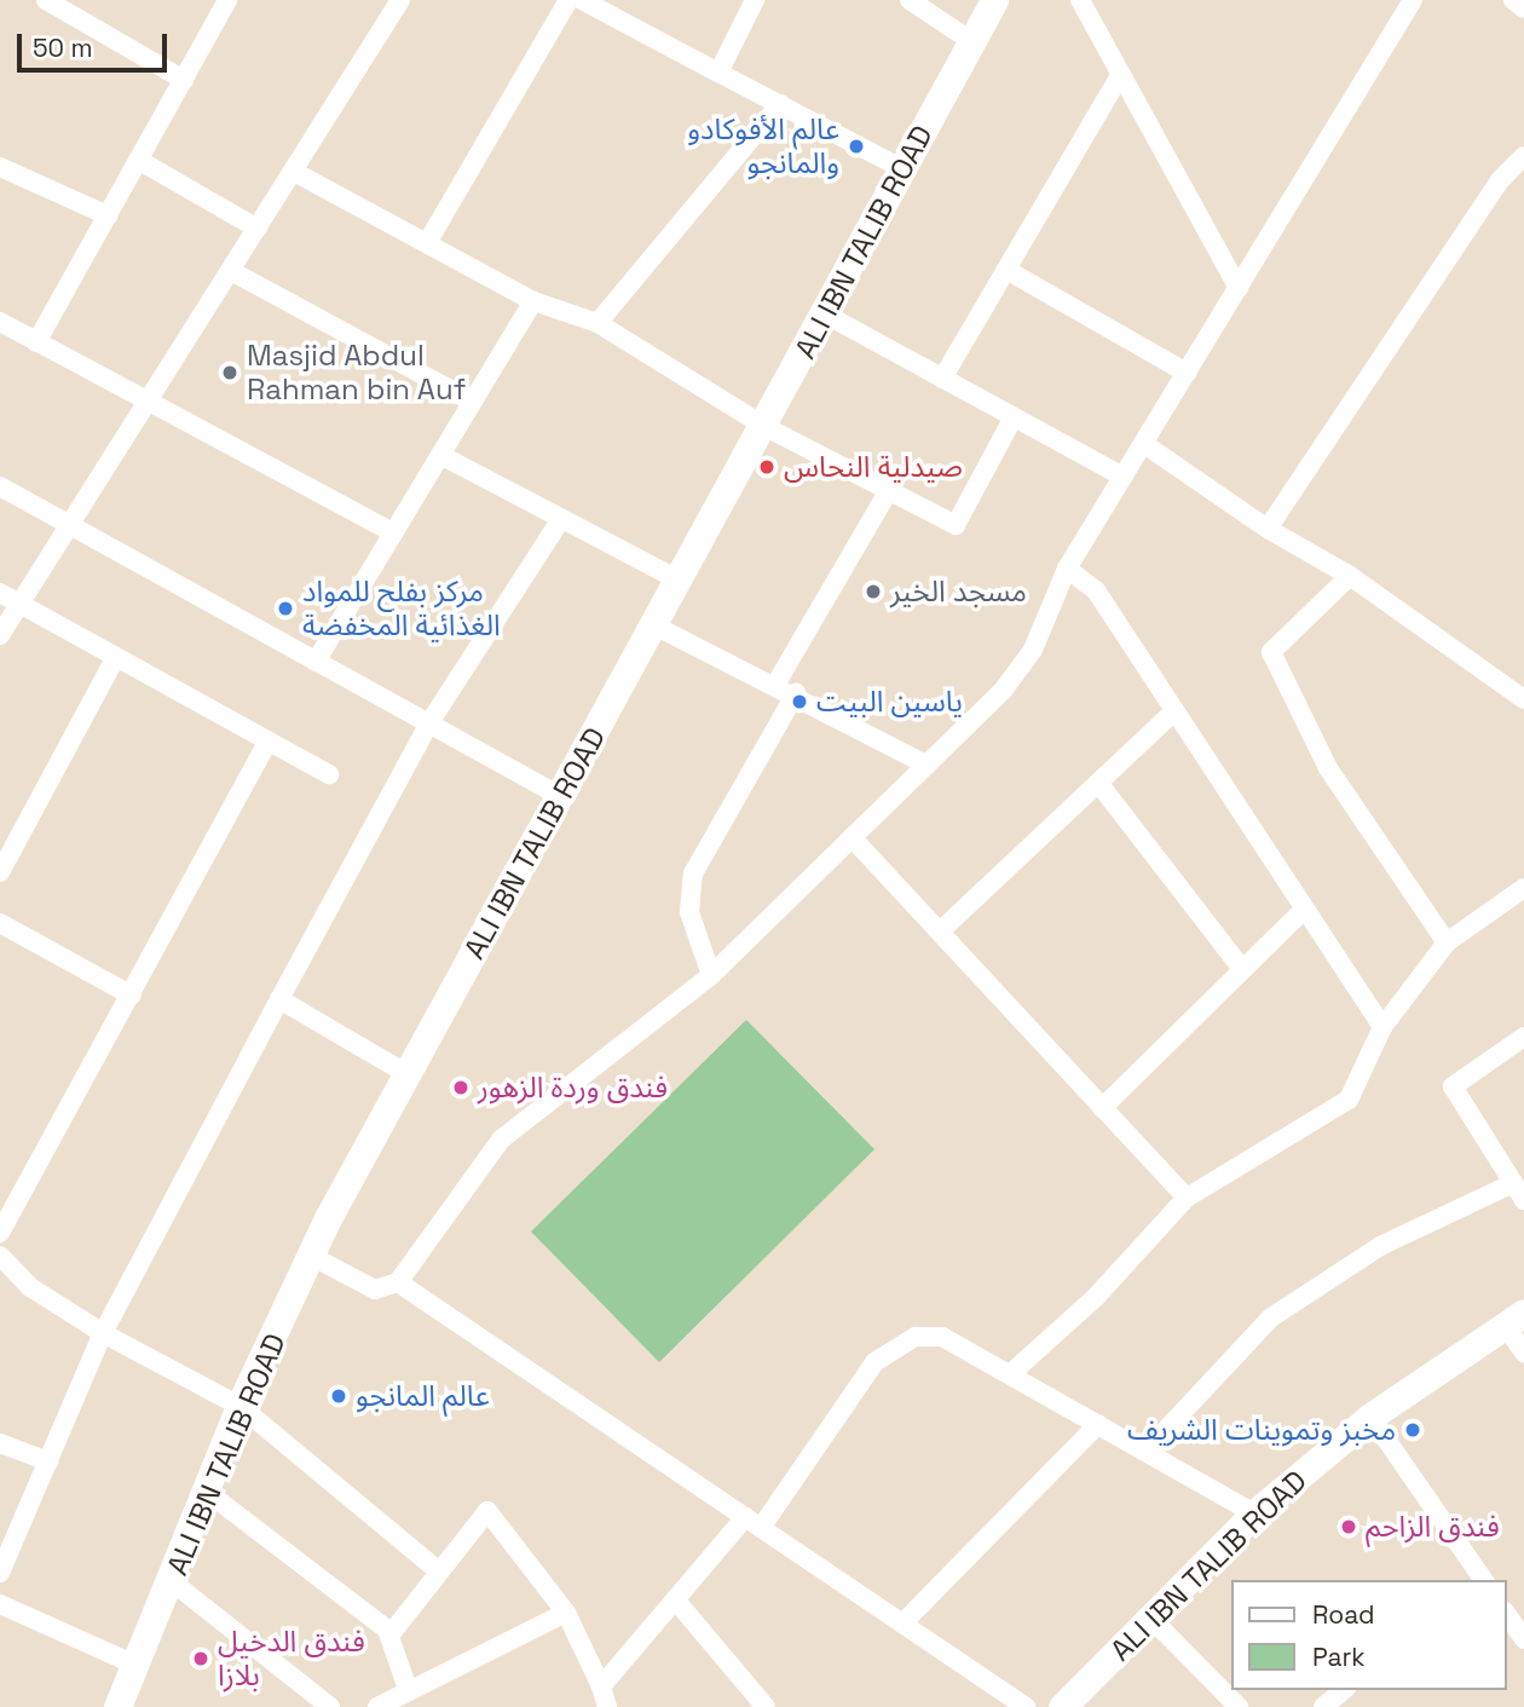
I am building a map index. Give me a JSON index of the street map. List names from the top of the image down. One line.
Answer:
{"streets":{"main road":["ALI IBN TALIB ROAD"]},"places":["عالم الأفوكادو والمانجو","Masjid Abdul Rahman bin Auf","صيدلية النحاس","مسجد الخير","مركز بفلح للمواد الغذائية المخفضة","ياسين البيت","فندق وردة الزهور","عالم المانجو","مخبز وتموينات الشريف","فندق الزاحم","فندق الدخيل بلازا"],"legend":["Road","Park"],"scale_bar":"50 m"}
